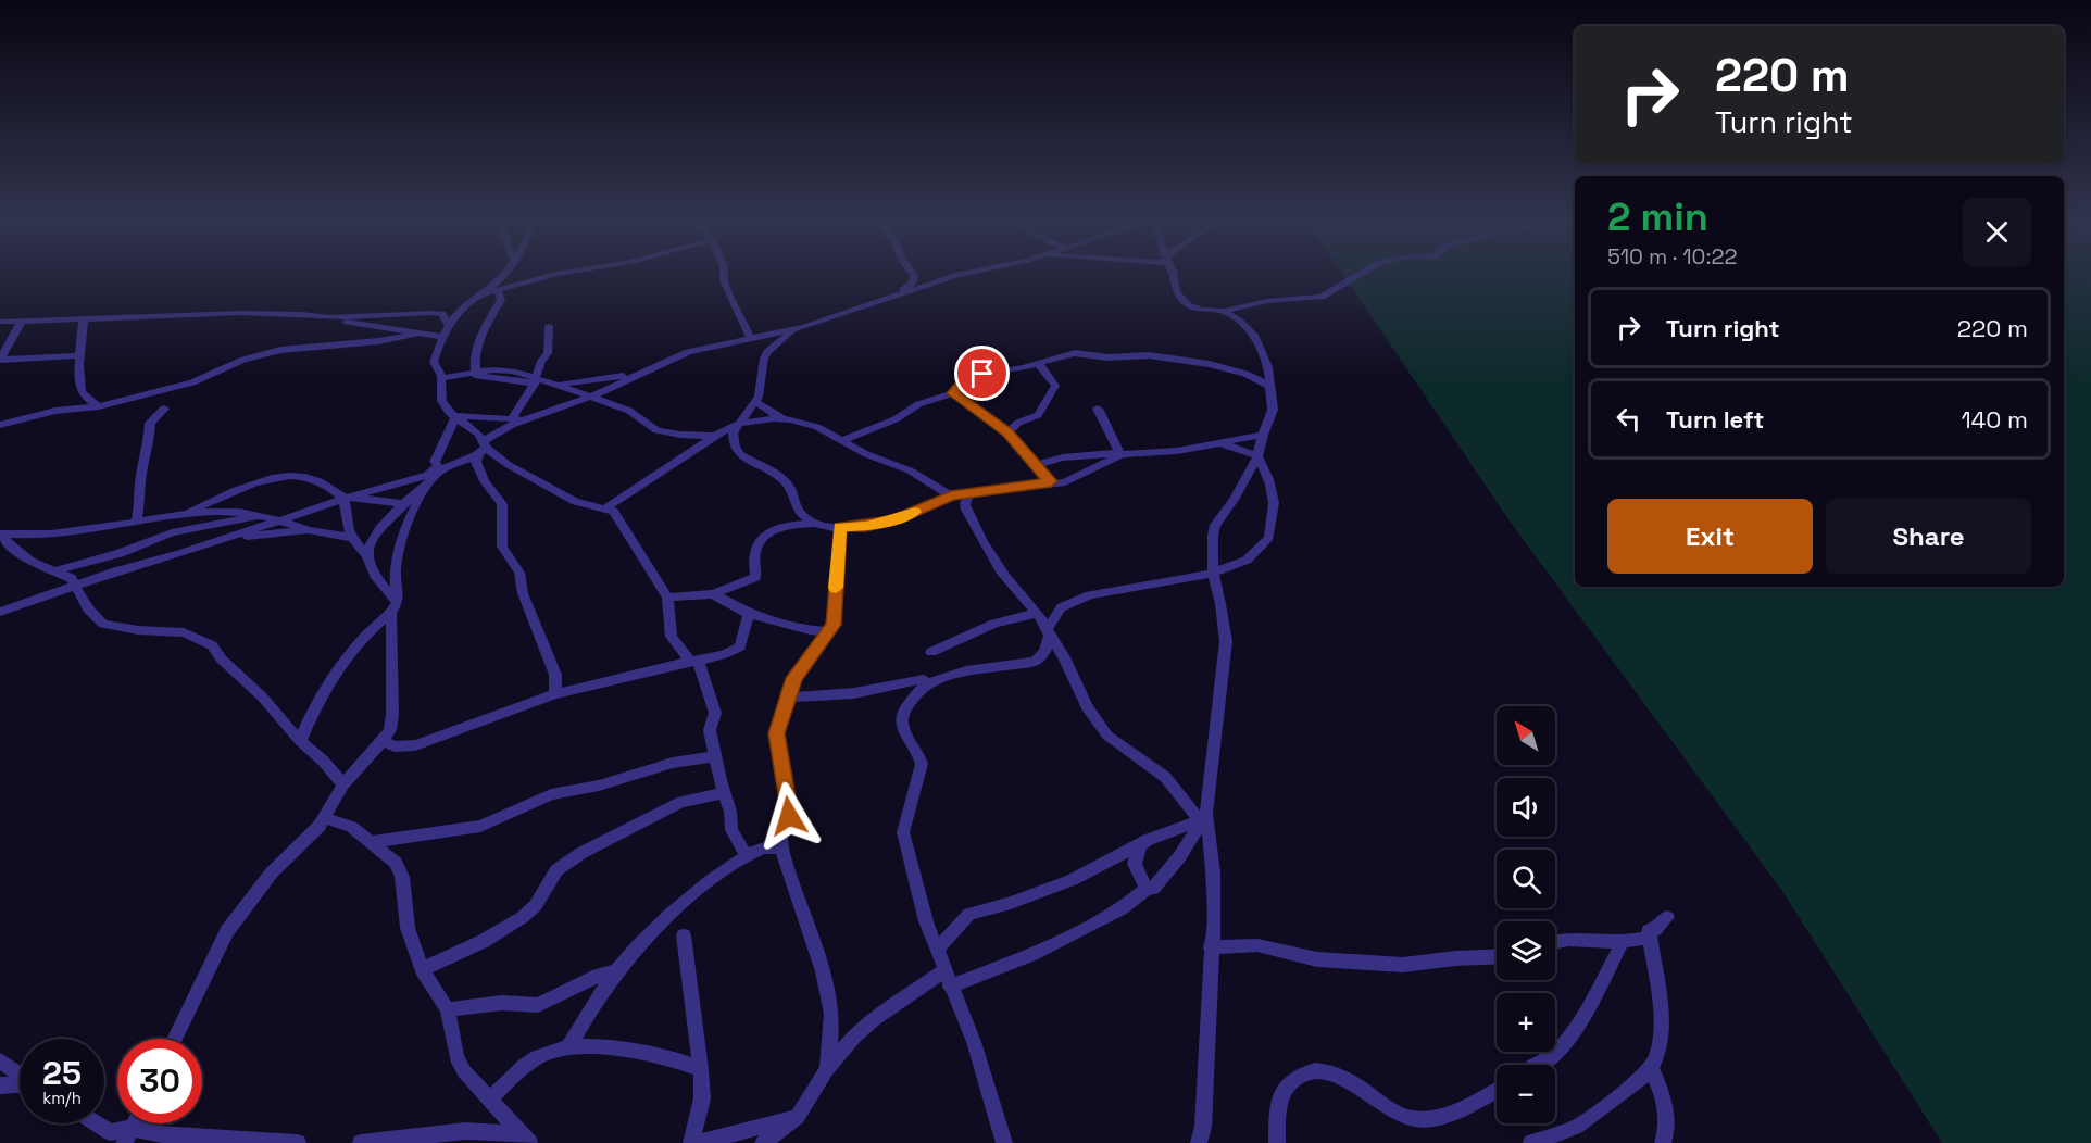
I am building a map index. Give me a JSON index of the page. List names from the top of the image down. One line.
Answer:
{"north":"top left","page":{"turn":["220 m","Turn right"],"heading":["2 min","510 m · 10:22"],"list":[{"name":"Turn right","value":"220 m"},{"name":"Turn left","value":"140 m"}],"buttons":["Exit","Share"],"map_buttons":["+","−"],"speed":"25 km/h","limit":"30"}}
